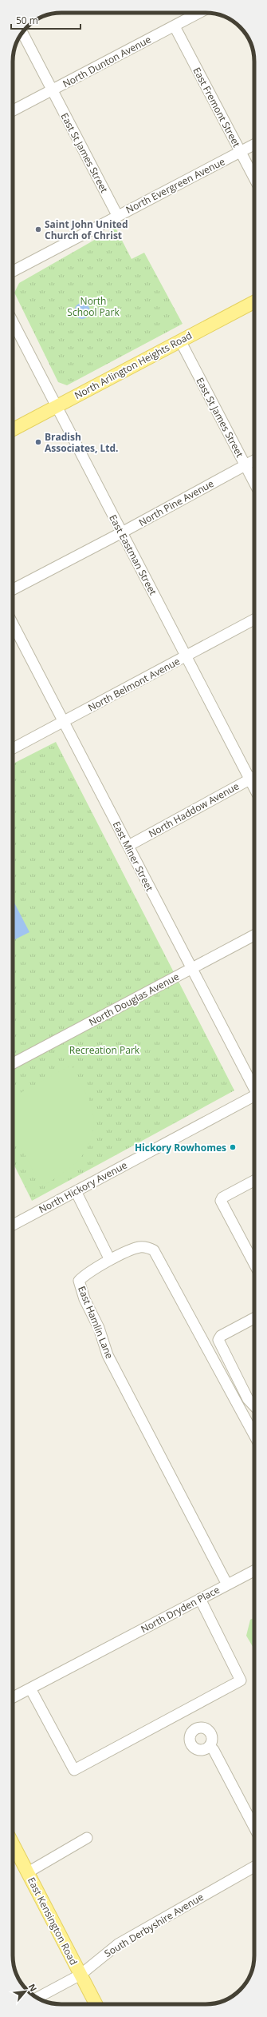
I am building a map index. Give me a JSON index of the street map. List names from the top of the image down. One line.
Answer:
{"streets":{"main road":["North Arlington Heights Road","East Kensington Road"],"street":["North Dunton Avenue","East Fremont Street","East St James Street","North Evergreen Avenue","North Pine Avenue","East Eastman Street","North Belmont Avenue","North Haddow Avenue","East Miner Street","North Douglas Avenue","North Hickory Avenue","East Hamlin Lane","North Dryden Place","South Derbyshire Avenue"]},"crossings":[["North Dunton Avenue","East Fremont Street"],["North Dunton Avenue","East St James Street"],["East Fremont Street","North Evergreen Avenue"],["East St James Street","North Evergreen Avenue"],["East St James Street","North Arlington Heights Road"],["East St James Street","North Pine Avenue"],["North Arlington Heights Road","East Eastman Street"],["North Pine Avenue","East Eastman Street"],["East Eastman Street","North Belmont Avenue"],["East Eastman Street","North Haddow Avenue"],["North Belmont Avenue","East Miner Street"],["North Haddow Avenue","East Miner Street"],["East Miner Street","North Douglas Avenue"],["East Hamlin Lane","North Dryden Place"],["East Kensington Road","South Derbyshire Avenue"]],"parks":["North School Park","Recreation Park"],"places":["Saint John United Church of Christ","Bradish Associates, Ltd.","Hickory Rowhomes"],"scale_bar":"50 m","north":"top right"}
